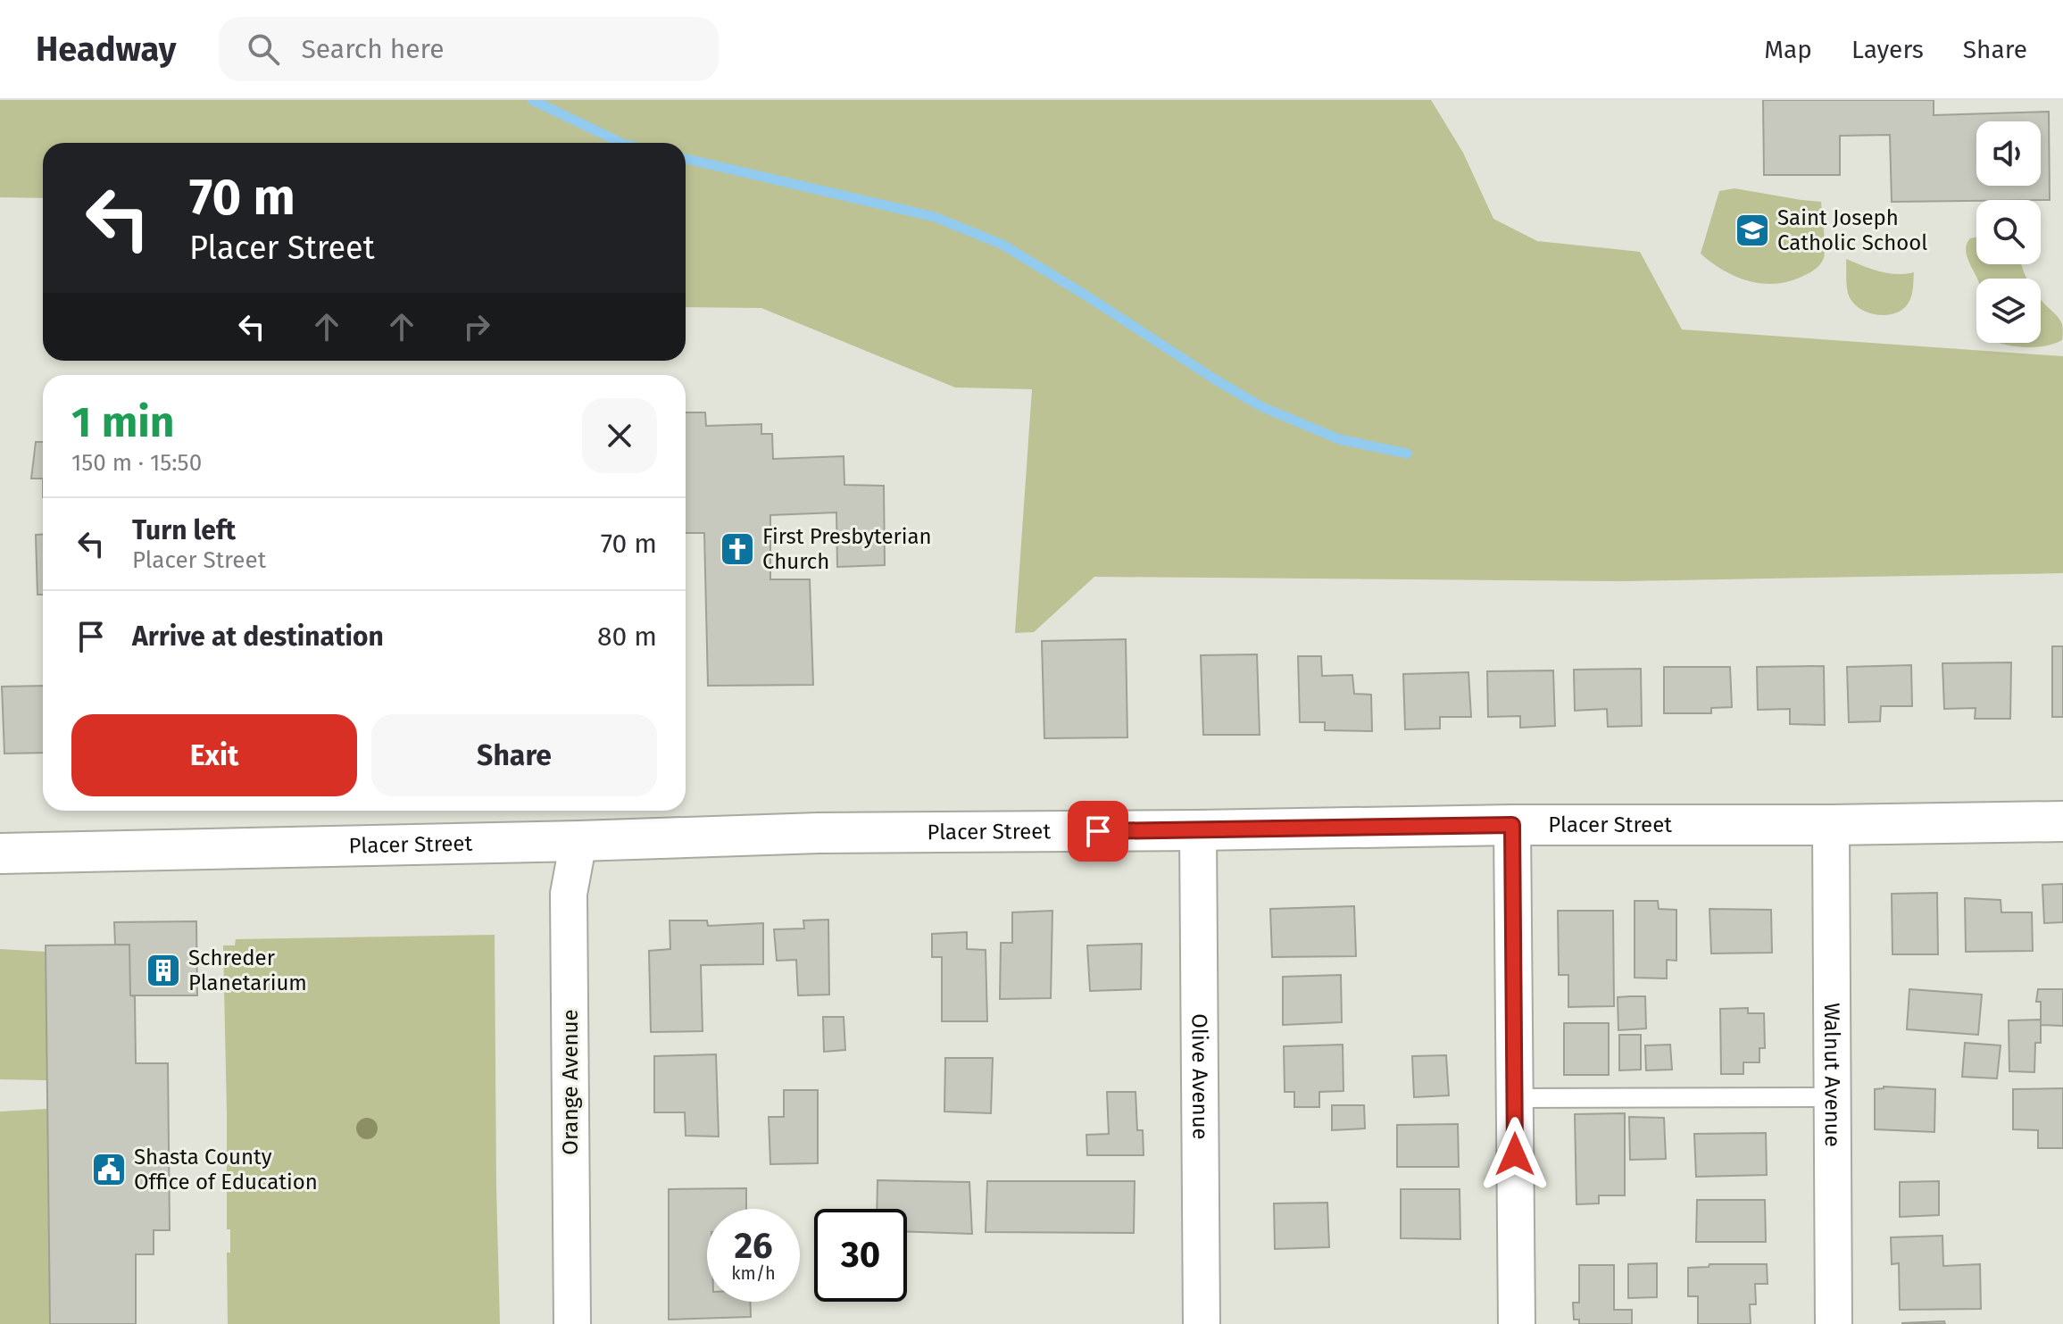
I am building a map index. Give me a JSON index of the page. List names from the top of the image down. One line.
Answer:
{"streets":{"main road":["Placer Street"],"street":["Walnut Avenue","Olive Avenue","Orange Avenue"]},"crossings":[["Placer Street","Walnut Avenue"],["Placer Street","Olive Avenue"],["Placer Street","Orange Avenue"]],"places":{"school or university":["Saint Joseph Catholic School"],"church":["First Presbyterian Church"],"building":["Schreder Planetarium"],"public building":["Shasta County Office of Education"]},"page":{"header":"Headway","search":"Search here","nav":["Map","Layers","Share"],"turn":["70 m","Placer Street"],"heading":["1 min","150 m · 15:50"],"list":[{"name":"Turn left","note":"Placer Street","value":"70 m"},{"name":"Arrive at destination","value":"80 m"}],"buttons":["Exit","Share"],"speed":"26 km/h","limit":"30"}}
